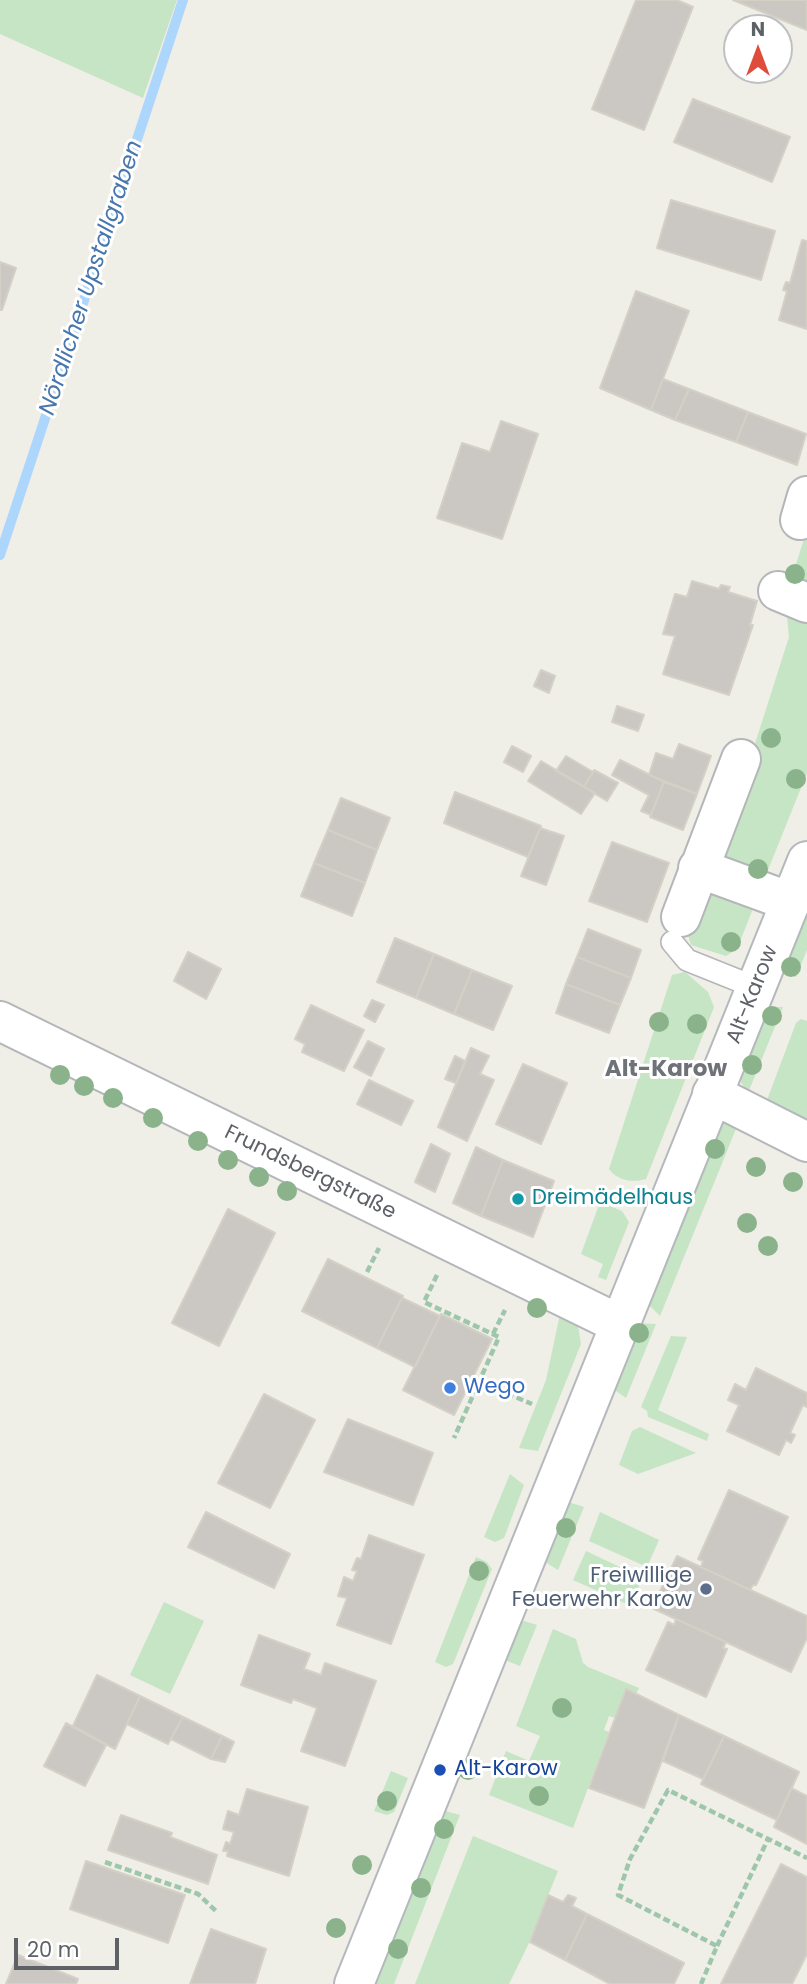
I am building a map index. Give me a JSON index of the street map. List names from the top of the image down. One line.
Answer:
{"streets":{"main road":["Alt-Karow","Frundsbergstraße"]},"crossings":[["Alt-Karow","Frundsbergstraße"]],"districts":["Alt-Karow"],"water":["Nördlicher Upstallgraben"],"places":["Dreimädelhaus","Wego","Freiwillige Feuerwehr Karow","Alt-Karow"],"scale_bar":"20 m","north":"top"}
